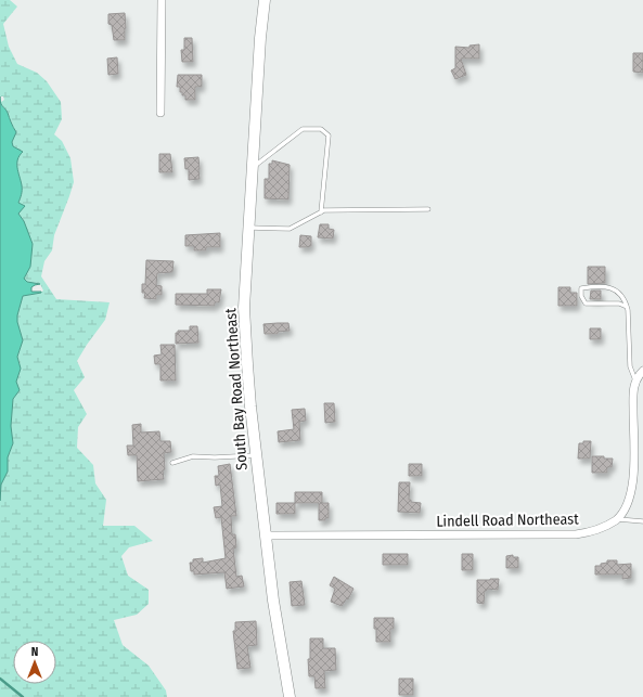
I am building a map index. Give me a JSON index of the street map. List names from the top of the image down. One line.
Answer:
{"streets":{"street":["South Bay Road Northeast","Lindell Road Northeast"]},"crossings":[["South Bay Road Northeast","Lindell Road Northeast"]],"north":"top"}
